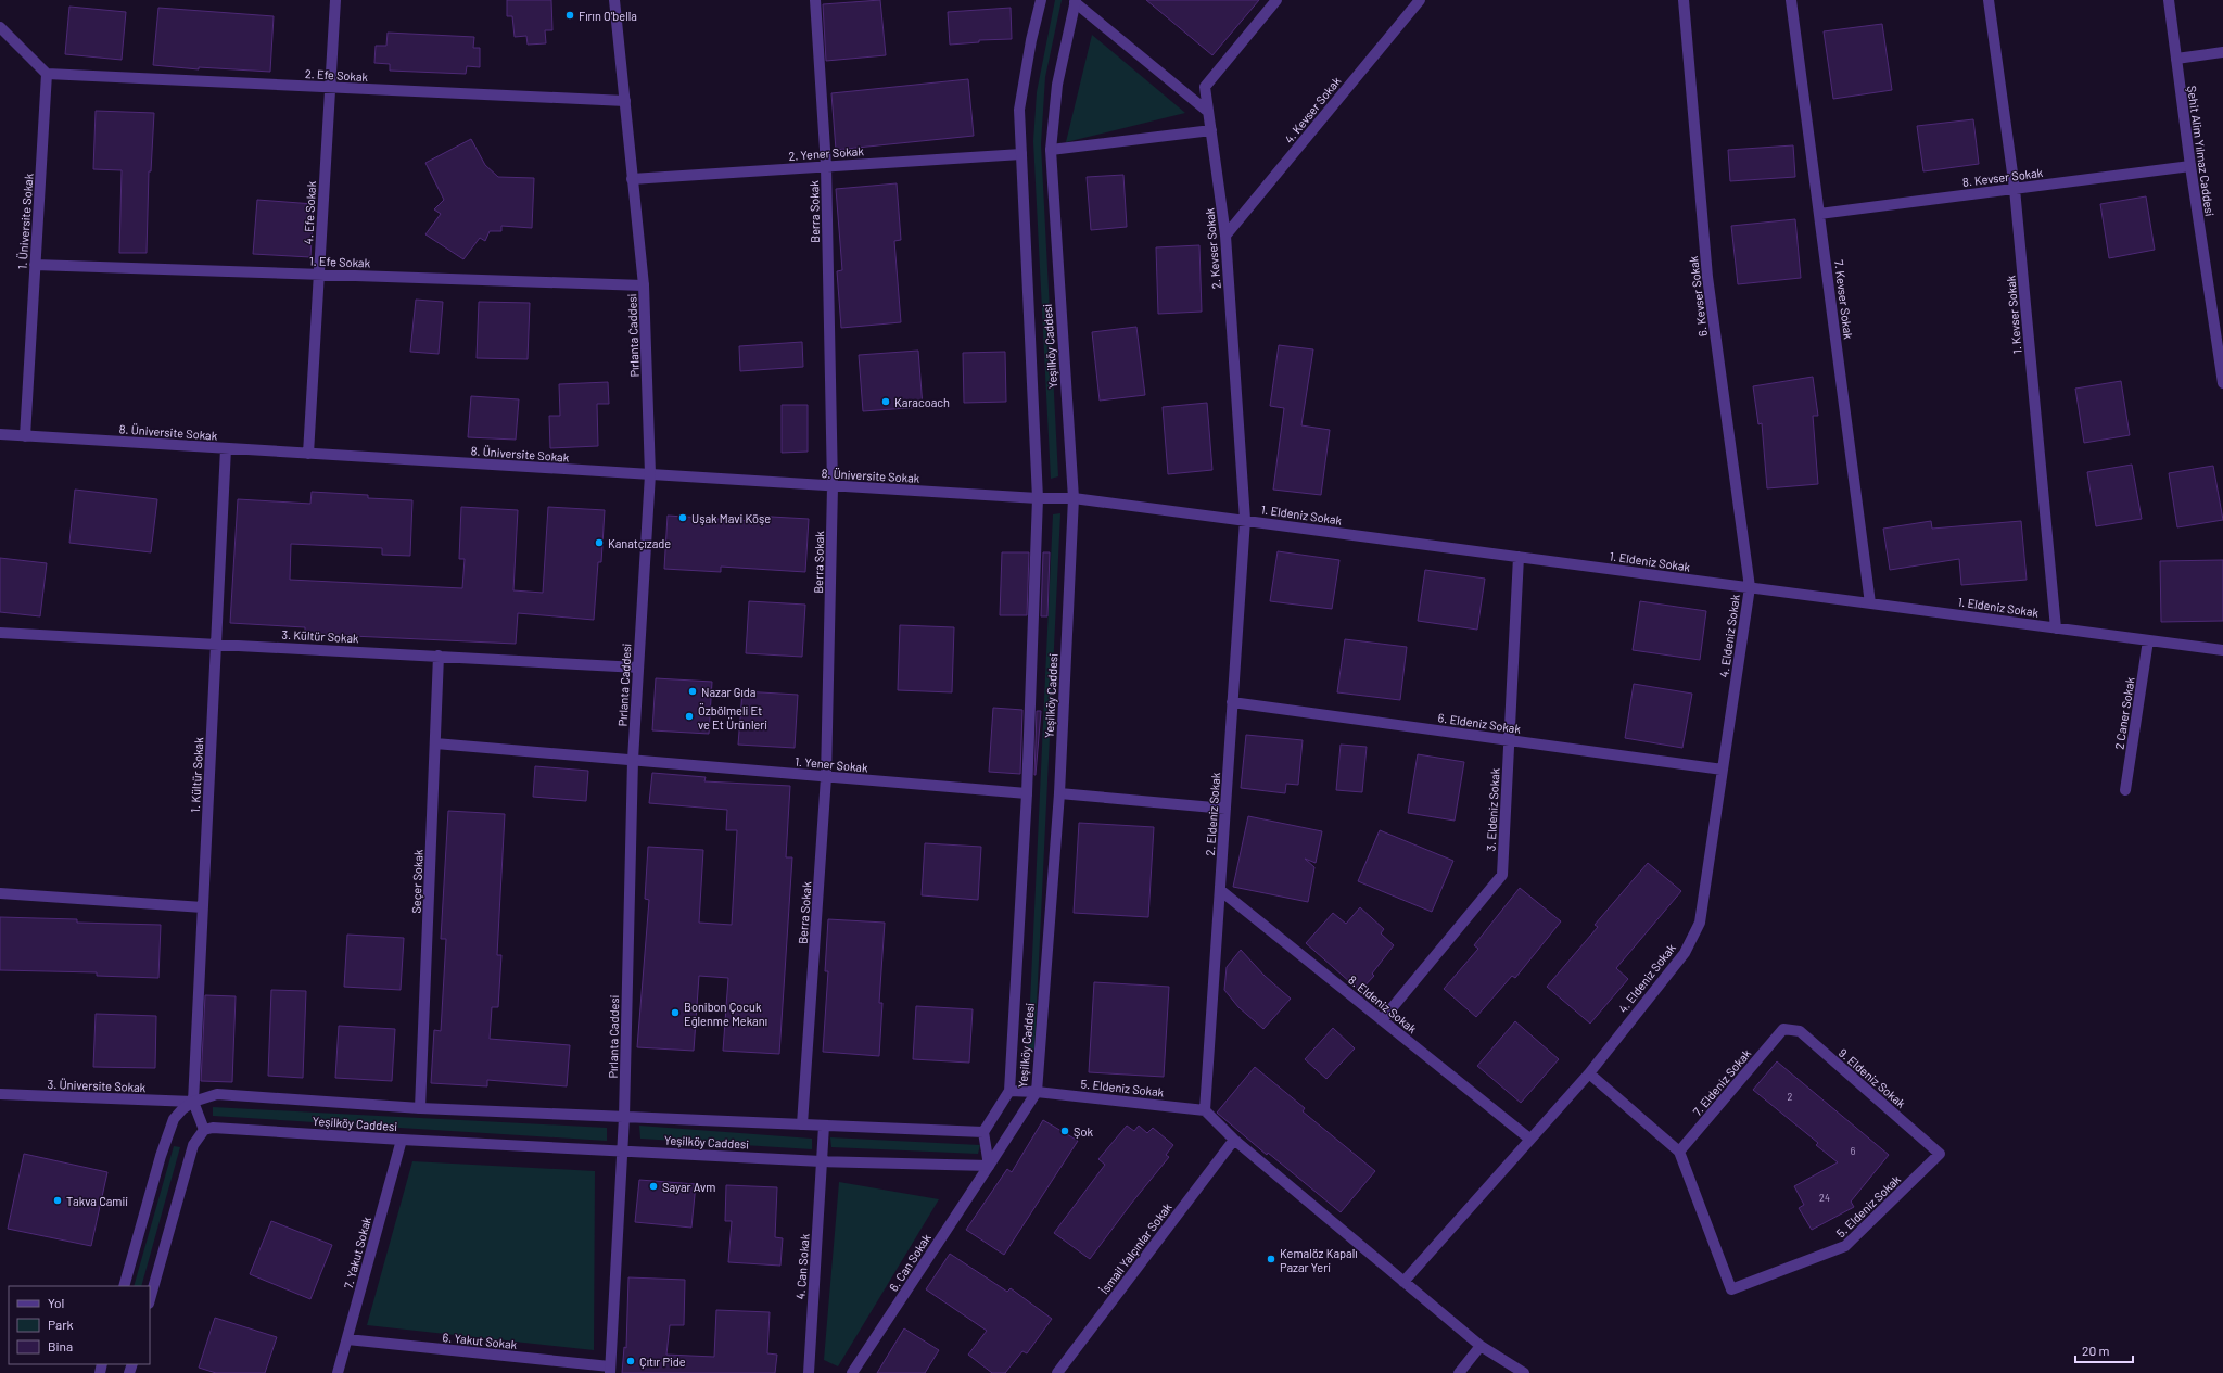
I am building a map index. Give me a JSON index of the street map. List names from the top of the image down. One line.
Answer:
{"streets":{"street":["2. Efe Sokak","4. Kevser Sokak","Şehit Alim Yılmaz Caddesi","2. Yener Sokak","8. Kevser Sokak","Berra Sokak","4. Efe Sokak","1. Üniversite Sokak","2. Kevser Sokak","1. Efe Sokak","6. Kevser Sokak","7. Kevser Sokak","1. Kevser Sokak","Pırlanta Caddesi","Yeşilköy Caddesi","8. Üniversite Sokak","1. Eldeniz Sokak","3. Kültür Sokak","4. Eldeniz Sokak","2 Caner Sokak","6. Eldeniz Sokak","1. Yener Sokak","1. Kültür Sokak","3. Eldeniz Sokak","2. Eldeniz Sokak","Seçer Sokak","8. Eldeniz Sokak","9. Eldeniz Sokak","7. Eldeniz Sokak","3. Üniversite Sokak","5. Eldeniz Sokak","İsmail Yalçınlar Sokak","7. Yakut Sokak","6. Can Sokak","4. Can Sokak","6. Yakut Sokak"]},"crossings":[["2. Efe Sokak","4. Efe Sokak"],["2. Efe Sokak","1. Üniversite Sokak"],["2. Efe Sokak","Pırlanta Caddesi"],["4. Kevser Sokak","2. Kevser Sokak"],["Şehit Alim Yılmaz Caddesi","8. Kevser Sokak"],["2. Yener Sokak","Berra Sokak"],["2. Yener Sokak","Pırlanta Caddesi"],["2. Yener Sokak","Yeşilköy Caddesi"],["8. Kevser Sokak","7. Kevser Sokak"],["8. Kevser Sokak","1. Kevser Sokak"],["Berra Sokak","Yeşilköy Caddesi"],["Berra Sokak","8. Üniversite Sokak"],["Berra Sokak","1. Yener Sokak"],["4. Efe Sokak","1. Efe Sokak"],["4. Efe Sokak","8. Üniversite Sokak"],["1. Üniversite Sokak","1. Efe Sokak"],["1. Üniversite Sokak","8. Üniversite Sokak"],["2. Kevser Sokak","1. Eldeniz Sokak"],["2. Kevser Sokak","2. Eldeniz Sokak"],["1. Efe Sokak","Pırlanta Caddesi"],["6. Kevser Sokak","1. Eldeniz Sokak"],["6. Kevser Sokak","4. Eldeniz Sokak"],["7. Kevser Sokak","1. Eldeniz Sokak"],["1. Kevser Sokak","1. Eldeniz Sokak"],["Pırlanta Caddesi","Yeşilköy Caddesi"],["Pırlanta Caddesi","8. Üniversite Sokak"],["Pırlanta Caddesi","3. Kültür Sokak"],["Pırlanta Caddesi","1. Yener Sokak"],["Pırlanta Caddesi","6. Yakut Sokak"],["Yeşilköy Caddesi","8. Üniversite Sokak"],["Yeşilköy Caddesi","1. Eldeniz Sokak"],["Yeşilköy Caddesi","1. Yener Sokak"],["Yeşilköy Caddesi","1. Kültür Sokak"],["Yeşilköy Caddesi","Seçer Sokak"],["Yeşilköy Caddesi","3. Üniversite Sokak"],["Yeşilköy Caddesi","5. Eldeniz Sokak"],["Yeşilköy Caddesi","7. Yakut Sokak"],["Yeşilköy Caddesi","6. Can Sokak"],["Yeşilköy Caddesi","4. Can Sokak"],["8. Üniversite Sokak","1. Eldeniz Sokak"],["8. Üniversite Sokak","1. Kültür Sokak"],["1. Eldeniz Sokak","4. Eldeniz Sokak"],["1. Eldeniz Sokak","2 Caner Sokak"],["1. Eldeniz Sokak","3. Eldeniz Sokak"],["1. Eldeniz Sokak","2. Eldeniz Sokak"],["3. Kültür Sokak","1. Kültür Sokak"],["3. Kültür Sokak","Seçer Sokak"],["4. Eldeniz Sokak","6. Eldeniz Sokak"],["4. Eldeniz Sokak","8. Eldeniz Sokak"],["6. Eldeniz Sokak","3. Eldeniz Sokak"],["6. Eldeniz Sokak","2. Eldeniz Sokak"],["1. Yener Sokak","Seçer Sokak"],["1. Kültür Sokak","3. Üniversite Sokak"],["3. Eldeniz Sokak","8. Eldeniz Sokak"],["2. Eldeniz Sokak","8. Eldeniz Sokak"],["2. Eldeniz Sokak","5. Eldeniz Sokak"],["9. Eldeniz Sokak","7. Eldeniz Sokak"],["9. Eldeniz Sokak","5. Eldeniz Sokak"],["7. Eldeniz Sokak","5. Eldeniz Sokak"],["7. Yakut Sokak","6. Yakut Sokak"]],"places":["Fırın O'bella","Karacoach","Uşak Mavi Köşe","Kanatçızade","Nazar Gıda","Özbölmeli Et ve Et Ürünleri","Bonibon Çocuk Eğlenme Mekanı","Şok","Sayar Avm","Takva Camii","Kemalöz Kapalı Pazar Yeri","Çıtır Pide"],"house_numbers":["2","6","24"],"legend":["Yol","Park","Bina"],"scale_bar":"20 m"}
